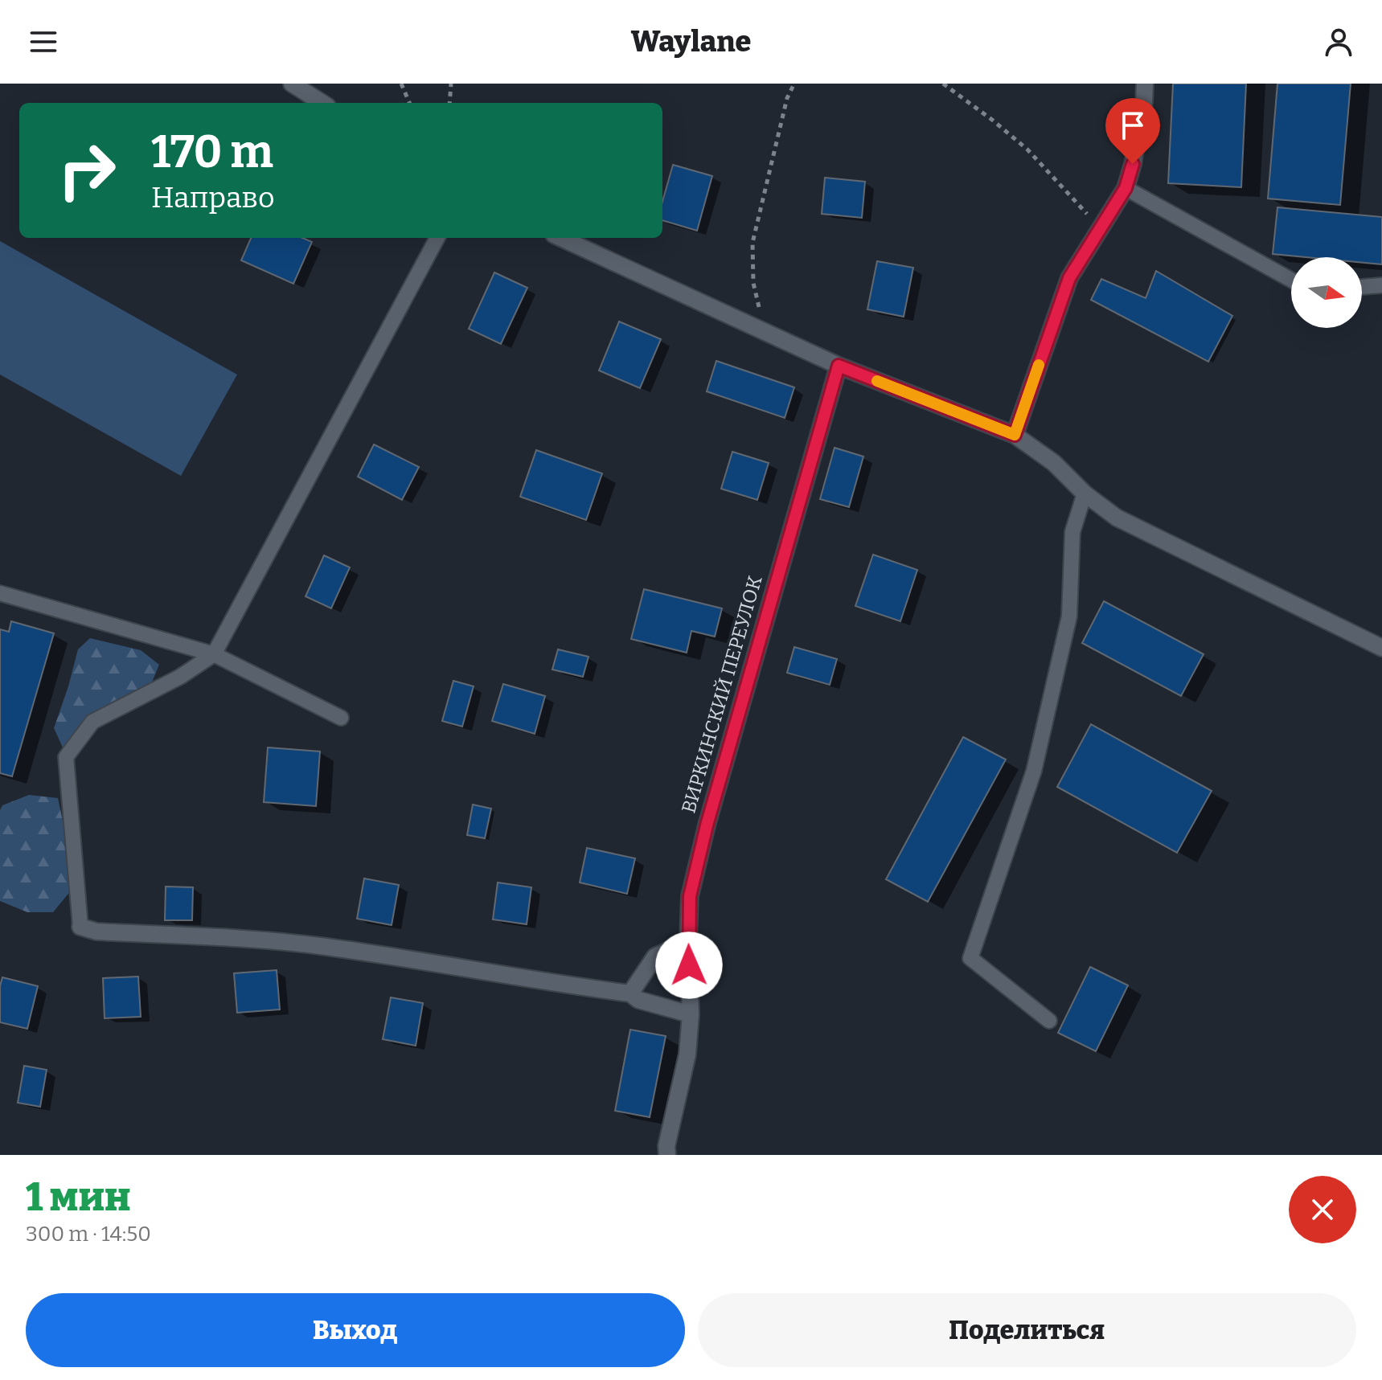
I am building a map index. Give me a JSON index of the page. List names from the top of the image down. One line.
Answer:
{"streets":{"street":["ВИРКИНСКИЙ ПЕРЕУЛОК"]},"north":"right","page":{"header":"Waylane","turn":["170 m","Направо"],"heading":["1 мин","300 m · 14:50"],"buttons":["Выход","Поделиться"]}}
